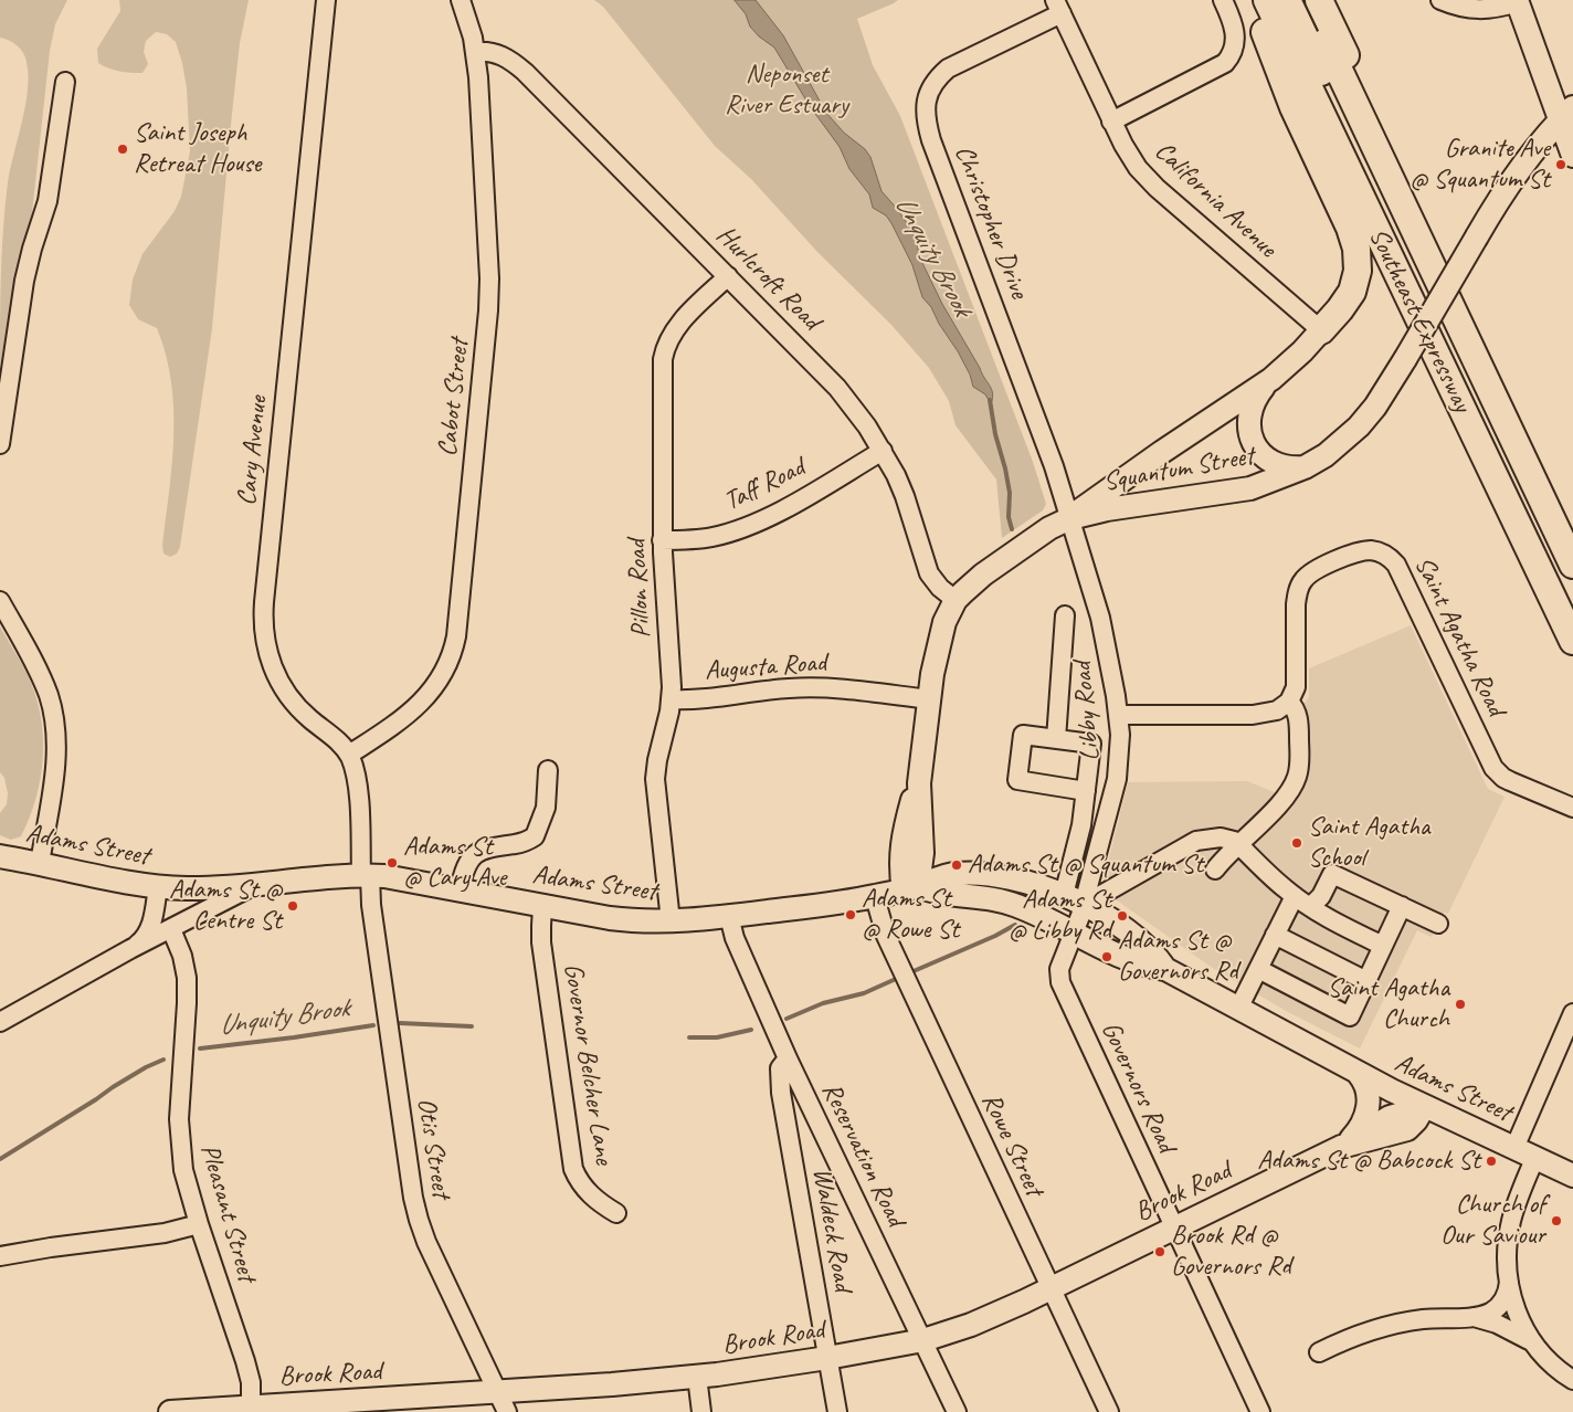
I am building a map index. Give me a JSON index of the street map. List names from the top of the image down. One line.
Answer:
{"streets":{"highway":["Southeast Expressway"],"main road":["Squantum Street","Adams Street","Brook Road"],"street":["California Avenue","Christopher Drive","Hurlcroft Road","Cabot Street","Cary Avenue","Taff Road","Pillon Road","Saint Agatha Road","Augusta Road","Libby Road","Governor Belcher Lane","Governors Road","Rowe Street","Otis Street","Reservation Road","Pleasant Street","Waldeck Road"]},"crossings":[["California Avenue","Christopher Drive"],["California Avenue","Squantum Street"],["Christopher Drive","Squantum Street"],["Christopher Drive","Libby Road"],["Hurlcroft Road","Cabot Street"],["Hurlcroft Road","Squantum Street"],["Hurlcroft Road","Taff Road"],["Hurlcroft Road","Pillon Road"],["Cabot Street","Cary Avenue"],["Cary Avenue","Adams Street"],["Cary Avenue","Otis Street"],["Squantum Street","Augusta Road"],["Squantum Street","Libby Road"],["Squantum Street","Adams Street"],["Taff Road","Pillon Road"],["Pillon Road","Augusta Road"],["Pillon Road","Adams Street"],["Libby Road","Adams Street"],["Libby Road","Governors Road"],["Adams Street","Governor Belcher Lane"],["Adams Street","Governors Road"],["Adams Street","Rowe Street"],["Adams Street","Otis Street"],["Adams Street","Reservation Road"],["Adams Street","Brook Road"],["Governors Road","Brook Road"],["Rowe Street","Brook Road"],["Otis Street","Brook Road"],["Reservation Road","Brook Road"],["Reservation Road","Waldeck Road"],["Brook Road","Pleasant Street"],["Brook Road","Waldeck Road"]],"water":["Unquity Brook"],"parks":["Neponset River Estuary"],"places":["Saint Joseph Retreat House","Granite Ave @ Squantum St","Saint Agatha School","Adams St @ Cary Ave","Adams St @ Squantum St","Adams St @ Centre St","Adams St @ Rowe St","Adams St @ Libby Rd","Adams St @ Governors Rd","Saint Agatha Church","Adams St @ Babcock St","Church of Our Saviour","Brook Rd @ Governors Rd"]}
